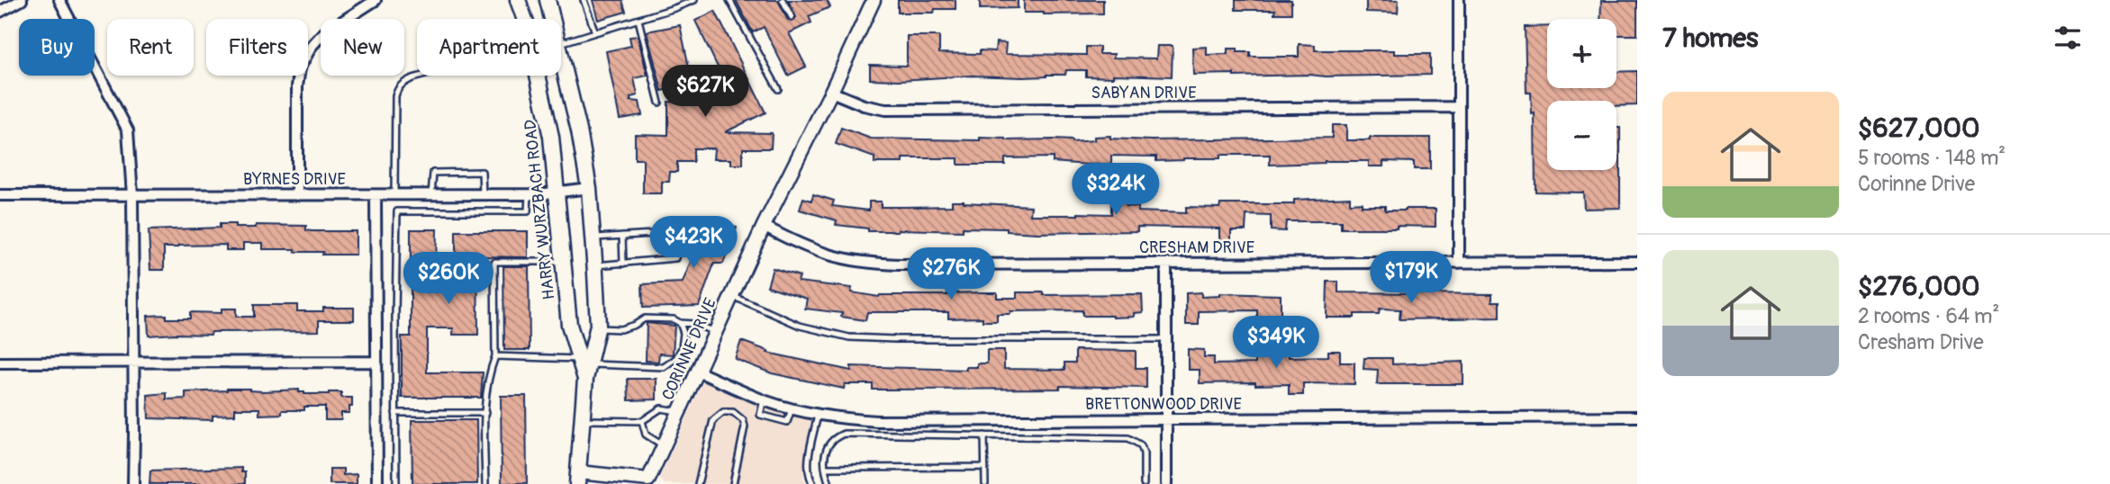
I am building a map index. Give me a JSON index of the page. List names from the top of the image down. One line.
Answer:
{"streets":{"main road":["HARRY WURZBACH ROAD"],"street":["SABYAN DRIVE","BYRNES DRIVE","CRESHAM DRIVE","CORINNE DRIVE","BRETTONWOOD DRIVE"]},"crossings":[["SABYAN DRIVE","CORINNE DRIVE"],["BYRNES DRIVE","HARRY WURZBACH ROAD"],["HARRY WURZBACH ROAD","CORINNE DRIVE"],["CRESHAM DRIVE","CORINNE DRIVE"],["CORINNE DRIVE","BRETTONWOOD DRIVE"]],"page":{"heading":"7 homes","map_buttons":["+","−"],"chip":["Buy","Rent","Filters","New","Apartment"],"price":["$627K","$324K","$423K","$276K","$179K","$260K","$349K"],"list":[{"name":"$627,000","note":"5 rooms · 148 m² · Corinne Drive"},{"name":"$276,000","note":"2 rooms · 64 m² · Cresham Drive"}]}}
